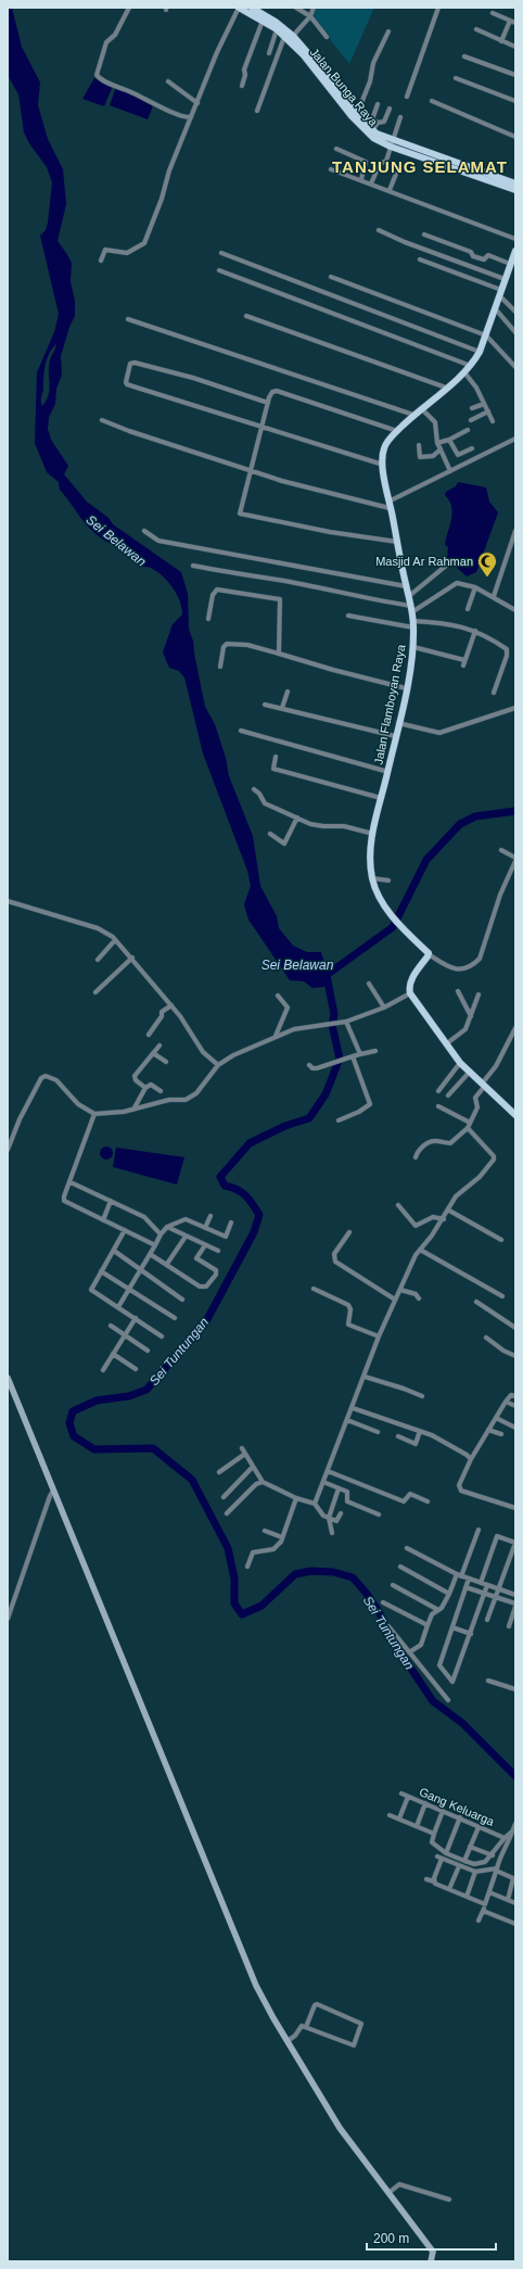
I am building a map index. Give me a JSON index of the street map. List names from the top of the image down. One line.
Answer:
{"streets":{"main road":["Jalan Bunga Raya","Jalan Flamboyan Raya"],"street":["Gang Keluarga"]},"districts":["TANJUNG SELAMAT"],"water":["Sei Belawan","Sei Tuntungan"],"places":{"mosque":["Masjid Ar Rahman"]},"scale_bar":"200 m"}
